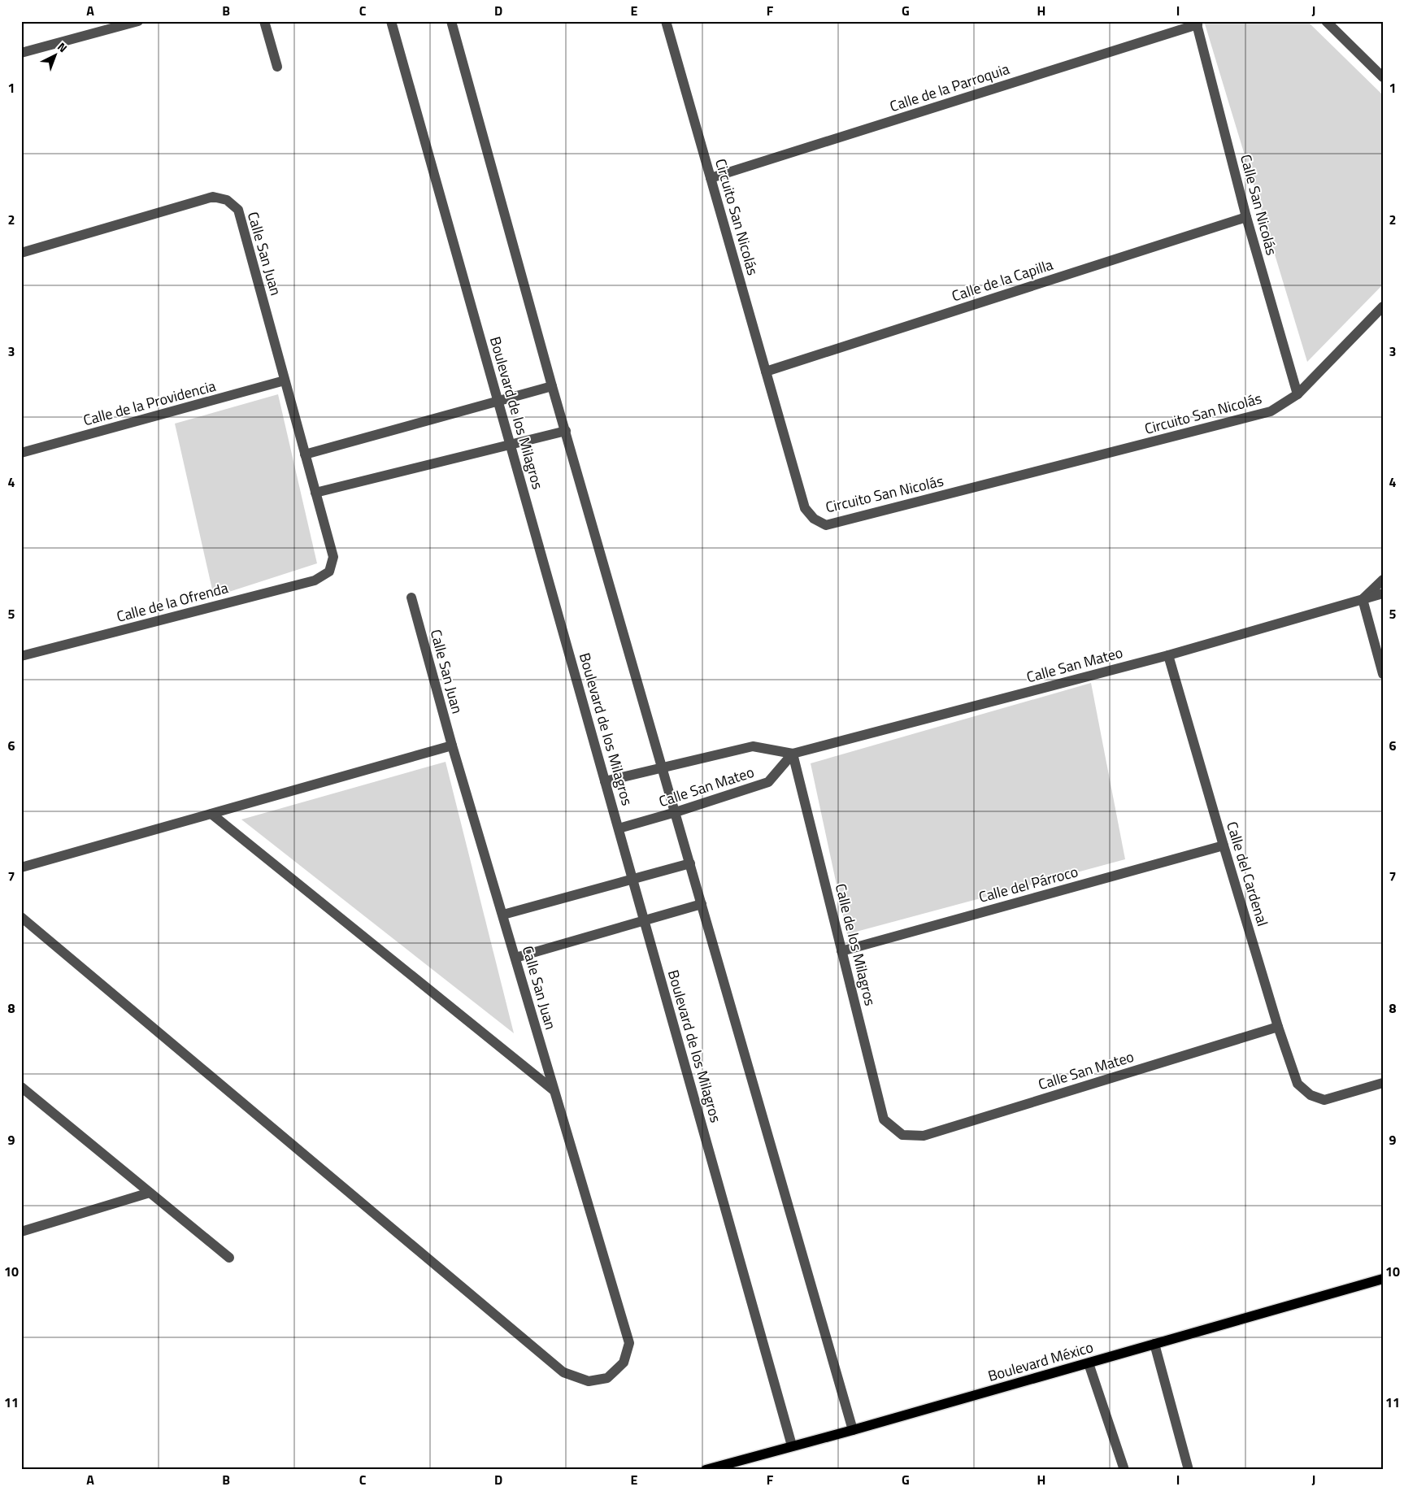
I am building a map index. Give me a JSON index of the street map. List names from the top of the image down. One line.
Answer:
{"streets":{"main road":["Boulevard México"],"street":["Calle de la Parroquia","Calle San Nicolás","Circuito San Nicolás","Calle San Juan","Calle de la Capilla","Calle de la Providencia","Boulevard de los Milagros","Calle de la Ofrenda","Calle San Mateo","Calle del Cardenal","Calle del Párroco","Calle de los Milagros"]},"crossings":[["Calle de la Parroquia","Calle San Nicolás"],["Calle de la Parroquia","Circuito San Nicolás"],["Calle San Nicolás","Circuito San Nicolás"],["Calle San Nicolás","Calle de la Capilla"],["Circuito San Nicolás","Calle de la Capilla"],["Calle San Juan","Calle de la Providencia"],["Calle San Juan","Calle de la Ofrenda"],["Boulevard de los Milagros","Calle San Mateo"],["Boulevard de los Milagros","Boulevard México"],["Calle San Mateo","Calle del Cardenal"],["Calle San Mateo","Calle de los Milagros"],["Calle del Cardenal","Calle del Párroco"],["Calle del Párroco","Calle de los Milagros"]],"north":"top right","grid":{"columns":["A","B","C","D","E","F","G","H","I","J"],"rows":["1","2","3","4","5","6","7","8","9","10","11"]}}
